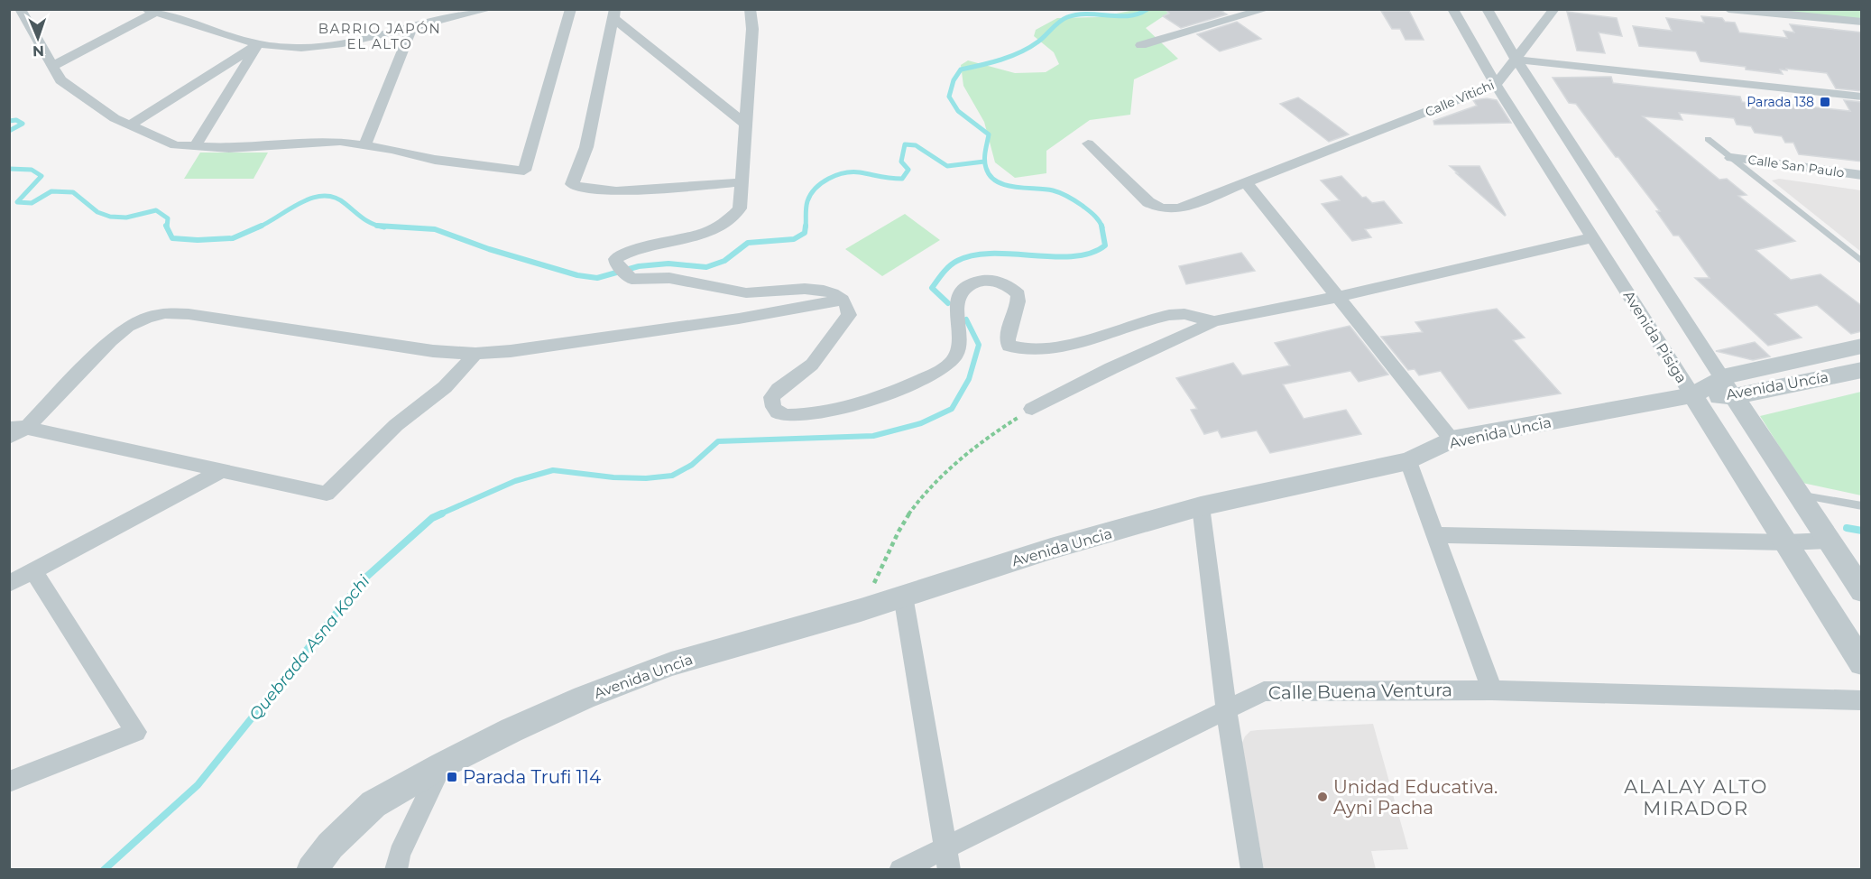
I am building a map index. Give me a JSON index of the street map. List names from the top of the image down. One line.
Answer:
{"streets":{"street":["Calle Vitichi","Calle San Paulo","Avenida Pisiga","Avenida Uncía","Avenida Uncia","Calle Buena Ventura"]},"crossings":[["Calle Vitichi","Avenida Pisiga"],["Avenida Pisiga","Avenida Uncía"],["Avenida Pisiga","Avenida Uncia"],["Avenida Uncía","Avenida Uncia"]],"districts":["BARRIO JAPÓN EL ALTO","ALALAY ALTO MIRADOR"],"water":["Quebrada Asna Kochi"],"places":{"transit":["Parada 138","Parada Trufi 114"],"other":["Unidad Educativa. Ayni Pacha"]},"north":"bottom"}
